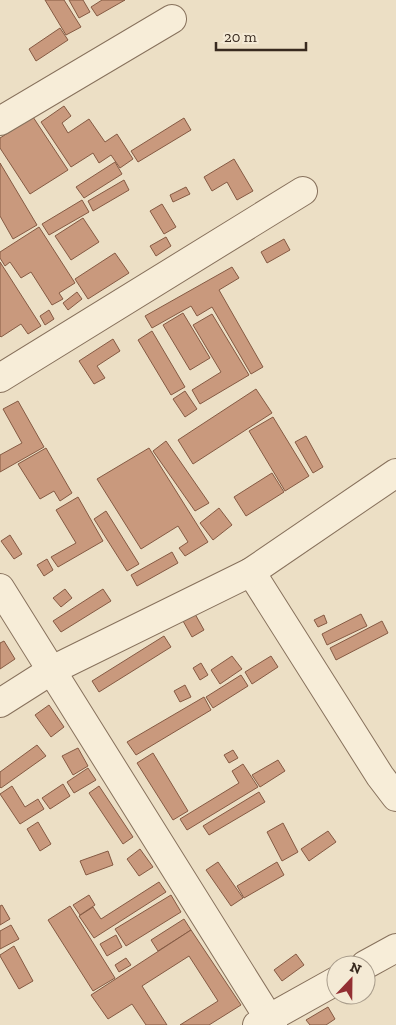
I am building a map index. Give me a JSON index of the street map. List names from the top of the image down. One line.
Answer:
{"scale_bar":"20 m","north":"top"}
